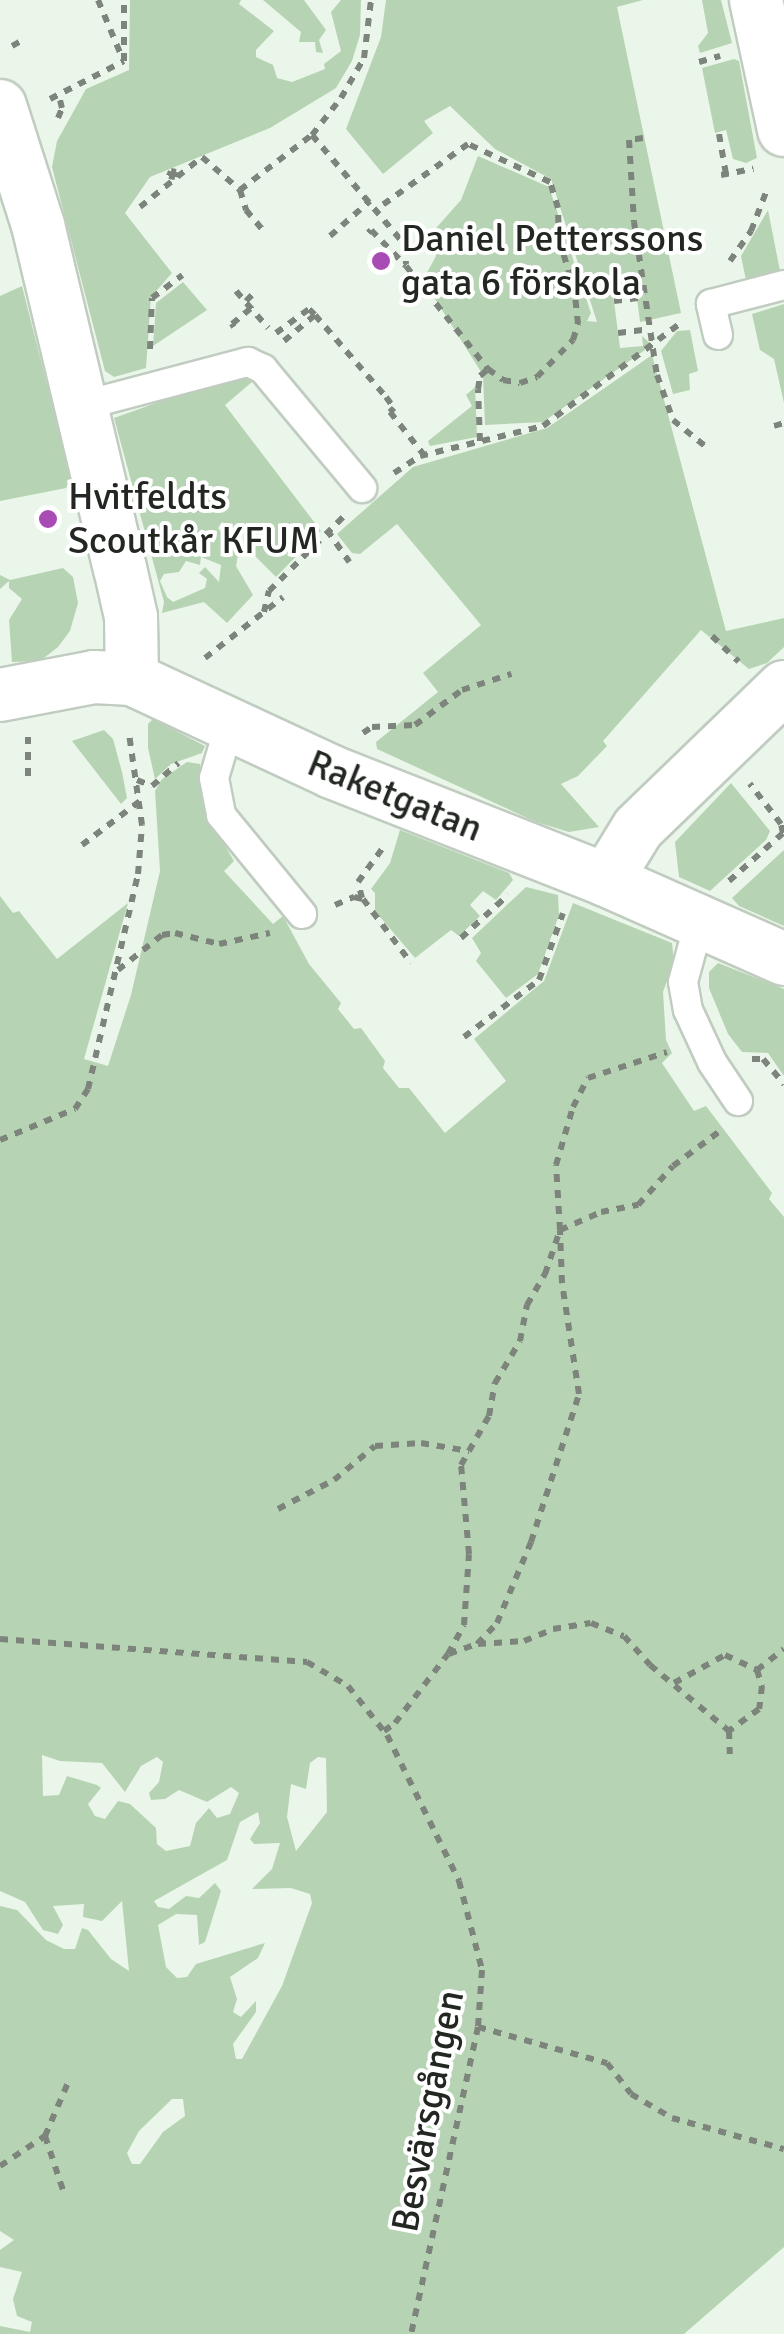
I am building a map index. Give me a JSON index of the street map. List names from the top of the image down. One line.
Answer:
{"streets":{"street":["Raketgatan"],"path":["Besvärsgången"]},"places":["Daniel Petterssons gata 6 förskola","Hvitfeldts Scoutkår KFUM"]}
